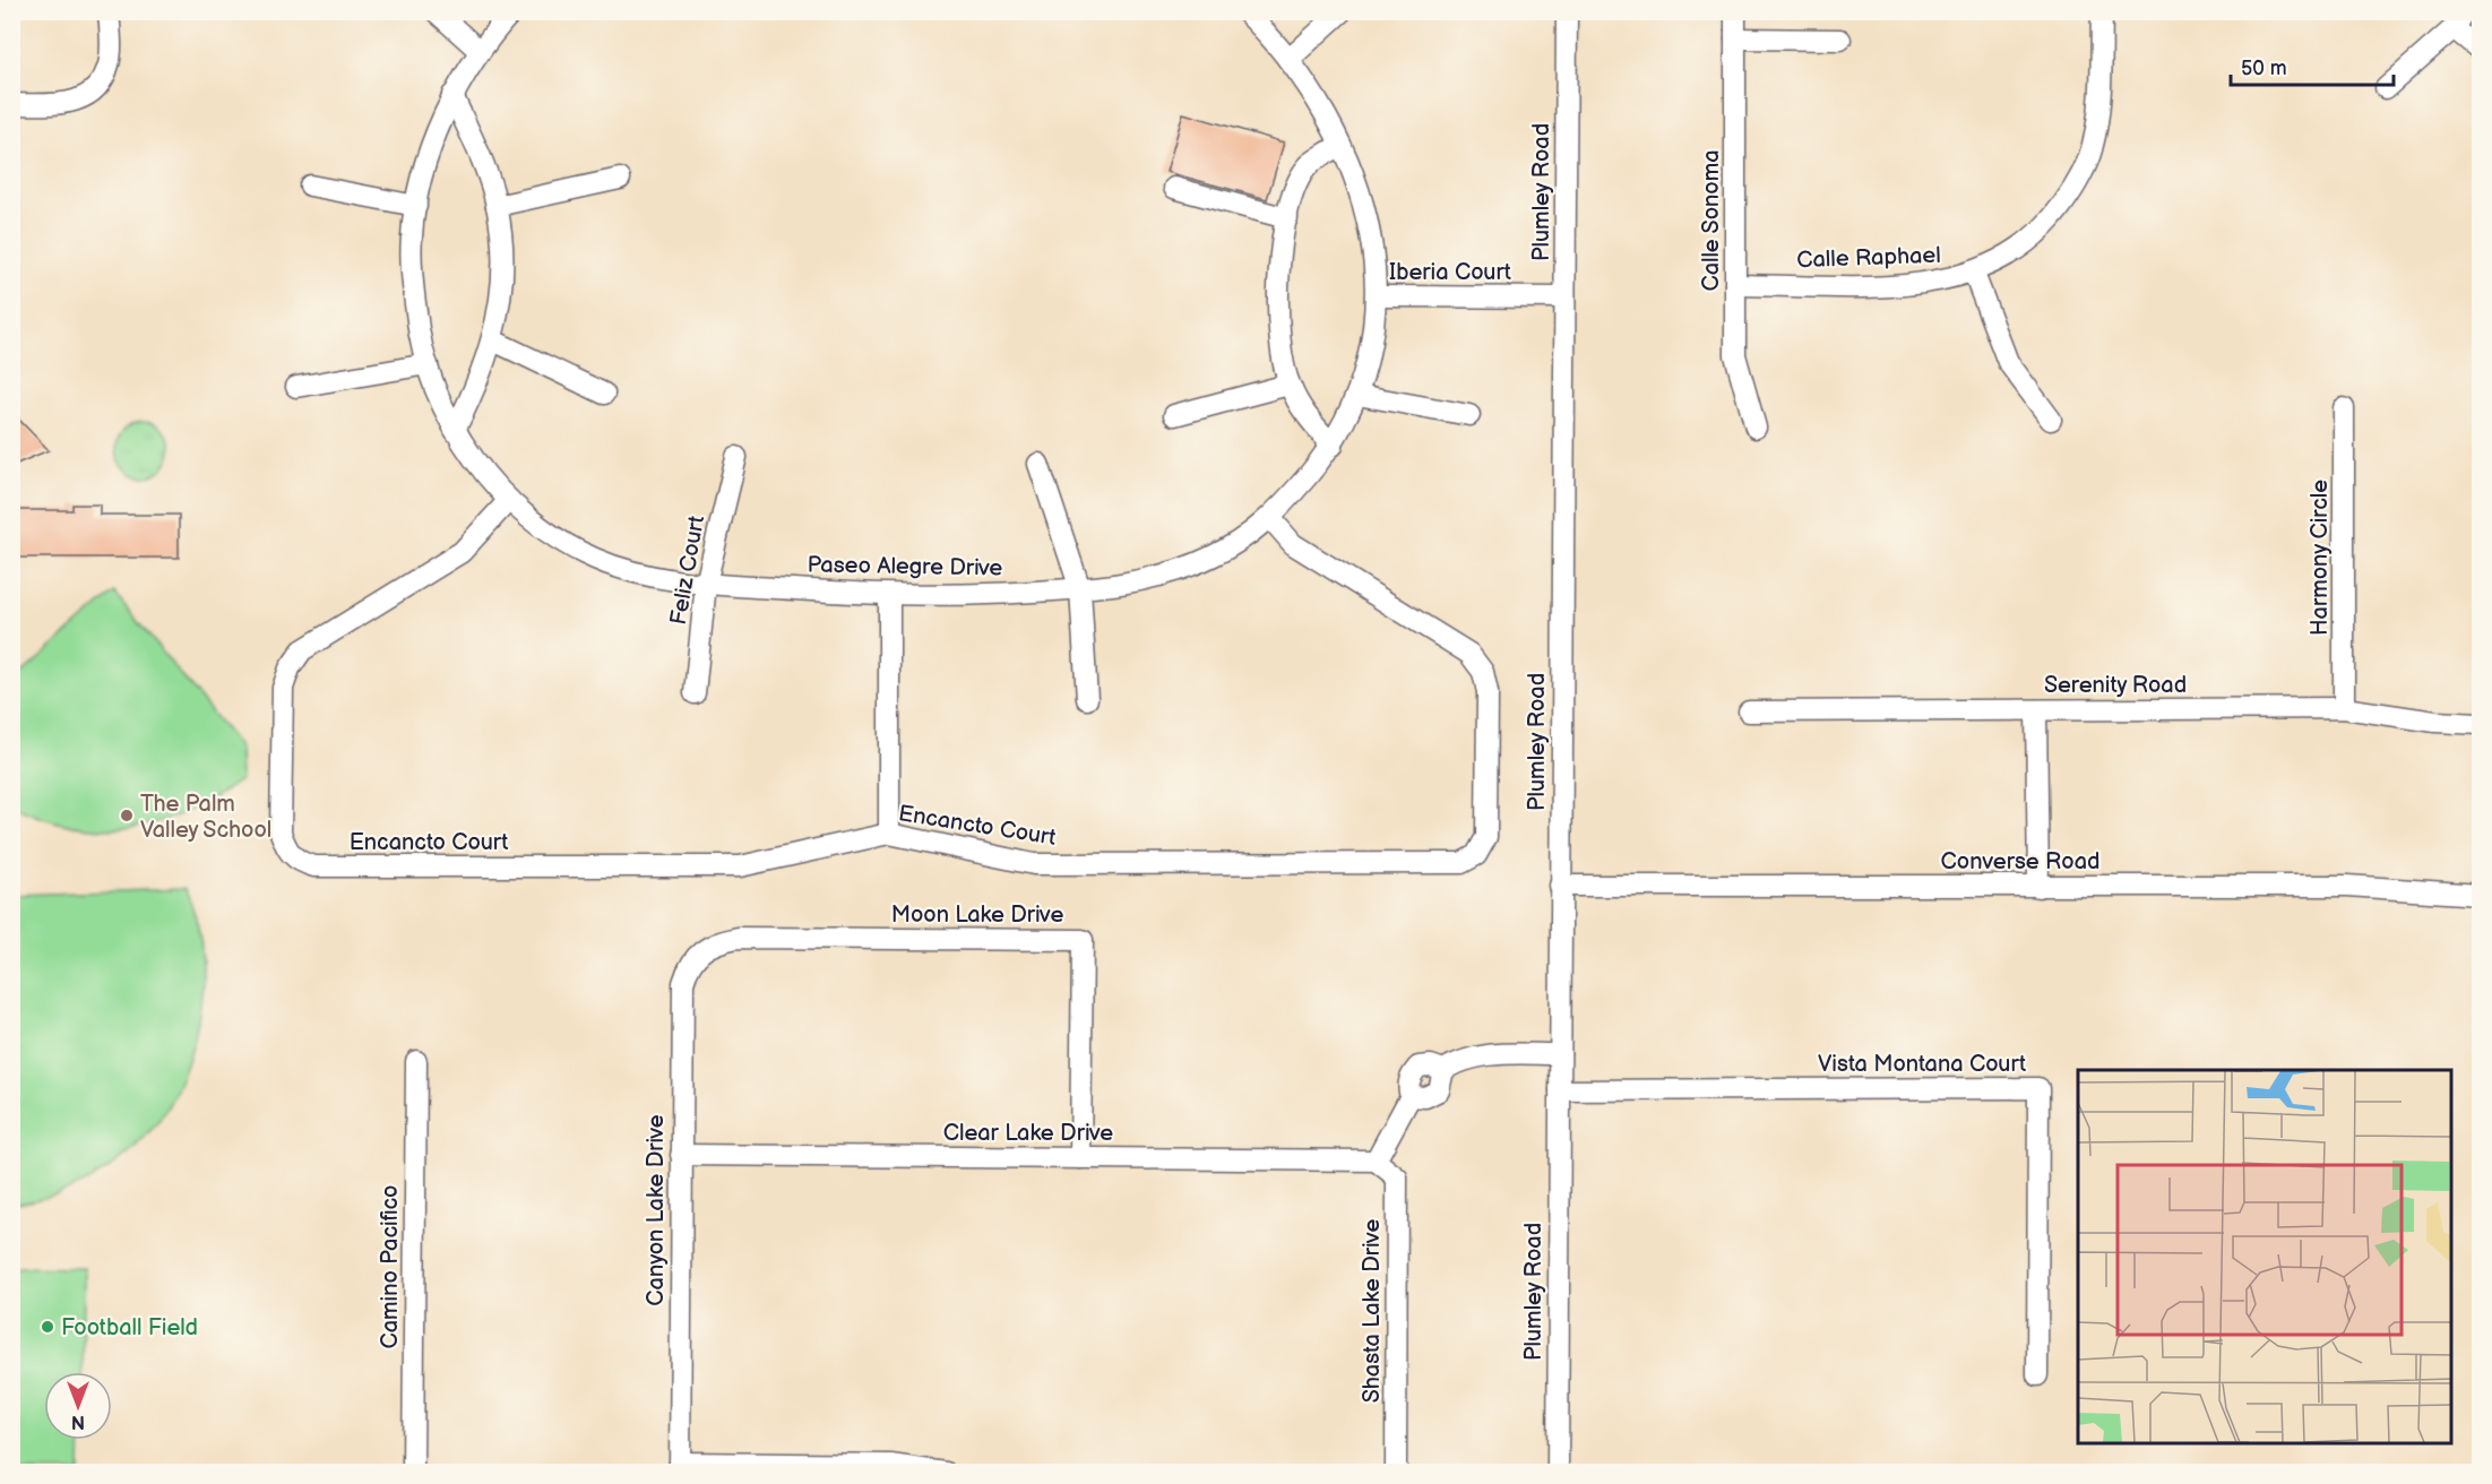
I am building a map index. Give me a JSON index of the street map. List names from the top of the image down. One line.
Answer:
{"streets":{"street":["Plumley Road","Calle Sonoma","Calle Raphael","Iberia Court","Harmony Circle","Paseo Alegre Drive","Feliz Court","Serenity Road","Encancto Court","Converse Road","Moon Lake Drive","Vista Montana Court","Clear Lake Drive","Canyon Lake Drive","Camino Pacifico","Shasta Lake Drive"]},"crossings":[["Plumley Road","Iberia Court"],["Plumley Road","Converse Road"],["Plumley Road","Vista Montana Court"],["Calle Sonoma","Calle Raphael"],["Iberia Court","Paseo Alegre Drive"],["Harmony Circle","Serenity Road"],["Paseo Alegre Drive","Feliz Court"],["Paseo Alegre Drive","Encancto Court"],["Moon Lake Drive","Clear Lake Drive"],["Moon Lake Drive","Canyon Lake Drive"],["Clear Lake Drive","Canyon Lake Drive"],["Clear Lake Drive","Shasta Lake Drive"]],"places":["The Palm Valley School","Football Field"],"scale_bar":"50 m","north":"bottom"}
